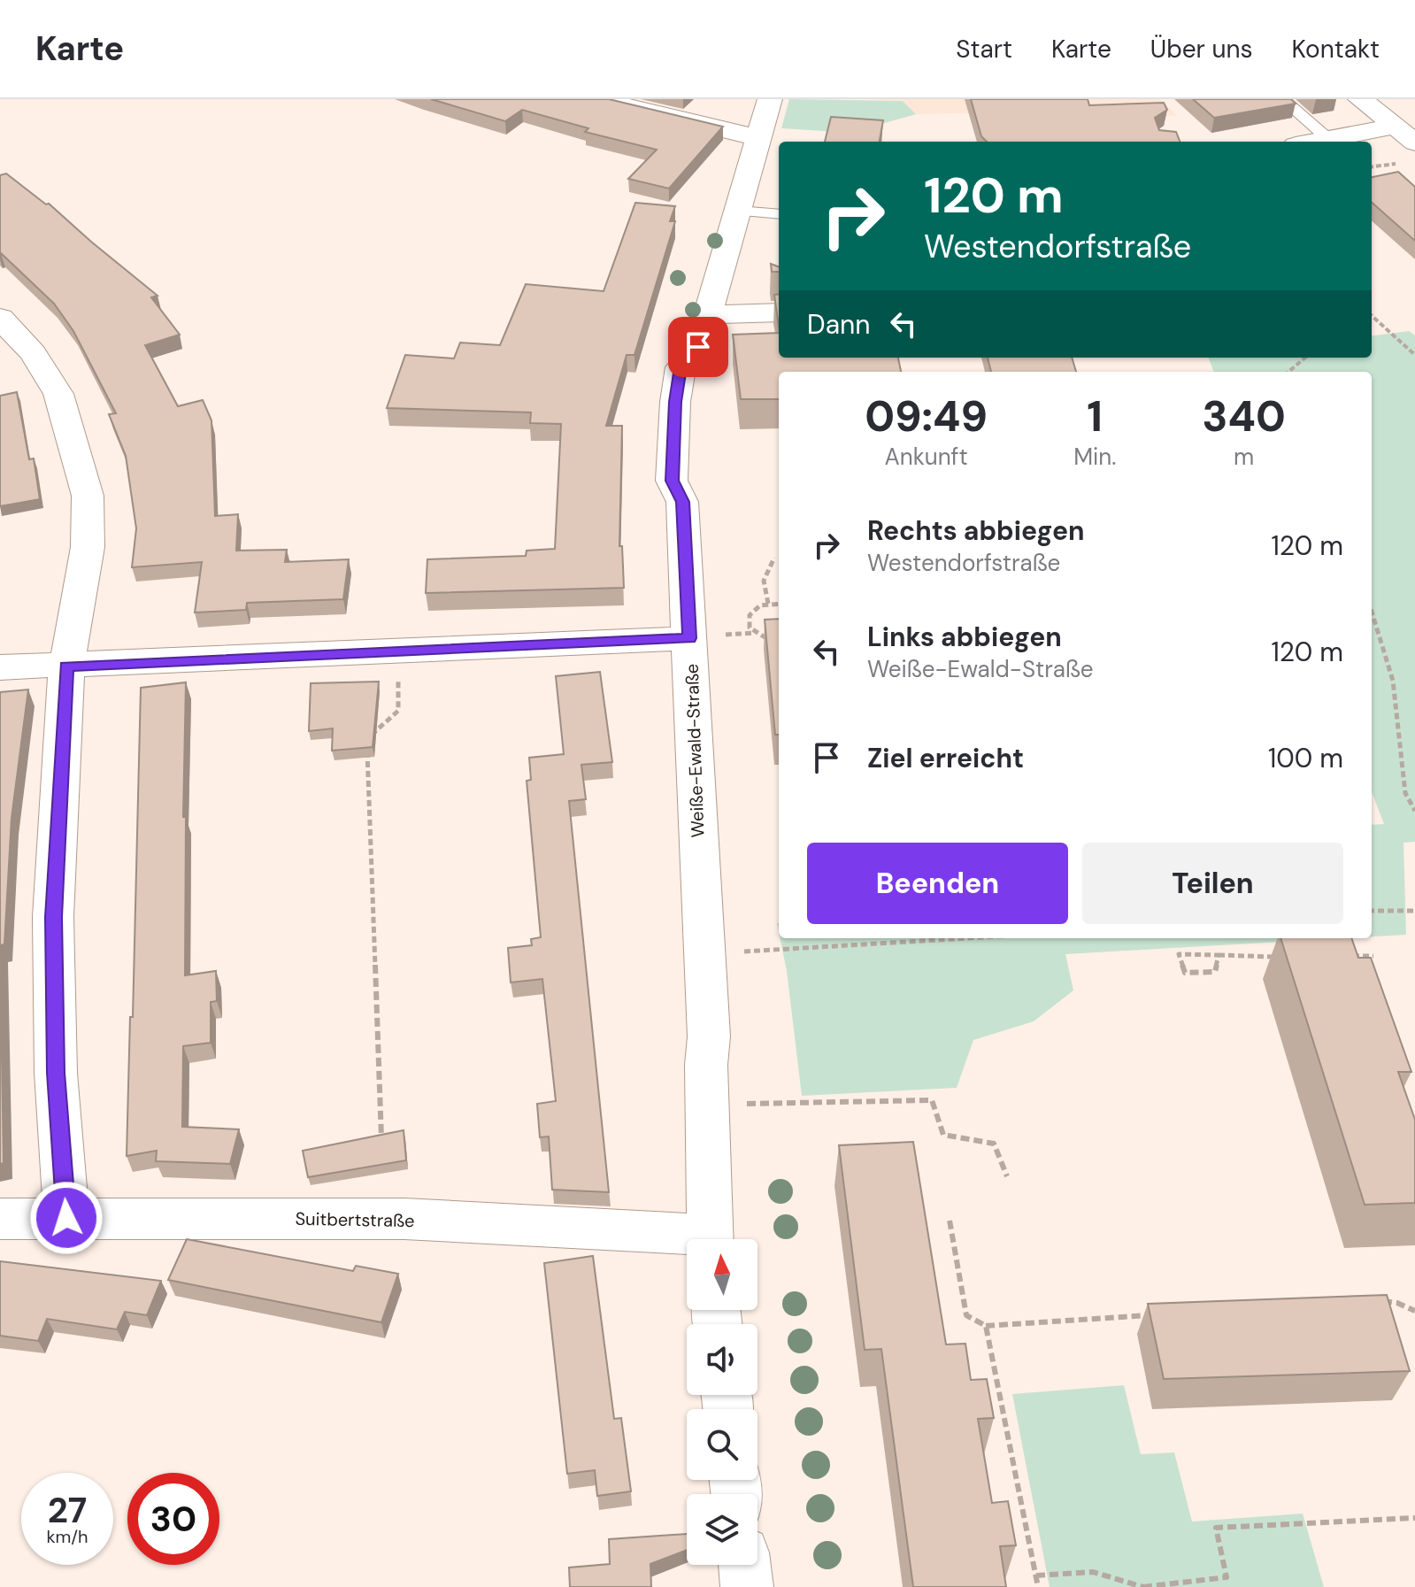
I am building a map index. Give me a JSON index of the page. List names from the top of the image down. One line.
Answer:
{"streets":{"street":["Weiße-Ewald-Straße","Suitbertstraße"]},"north":"top","page":{"header":"Karte","nav":["Start","Karte","Über uns","Kontakt"],"turn":["120 m","Westendorfstraße"],"then":"Dann","eta":["09:49","Ankunft","1","Min.","340","m"],"list":[{"name":"Rechts abbiegen","note":"Westendorfstraße","value":"120 m"},{"name":"Links abbiegen","note":"Weiße-Ewald-Straße","value":"120 m"},{"name":"Ziel erreicht","value":"100 m"}],"buttons":["Beenden","Teilen"],"speed":"27 km/h","limit":"30"}}
